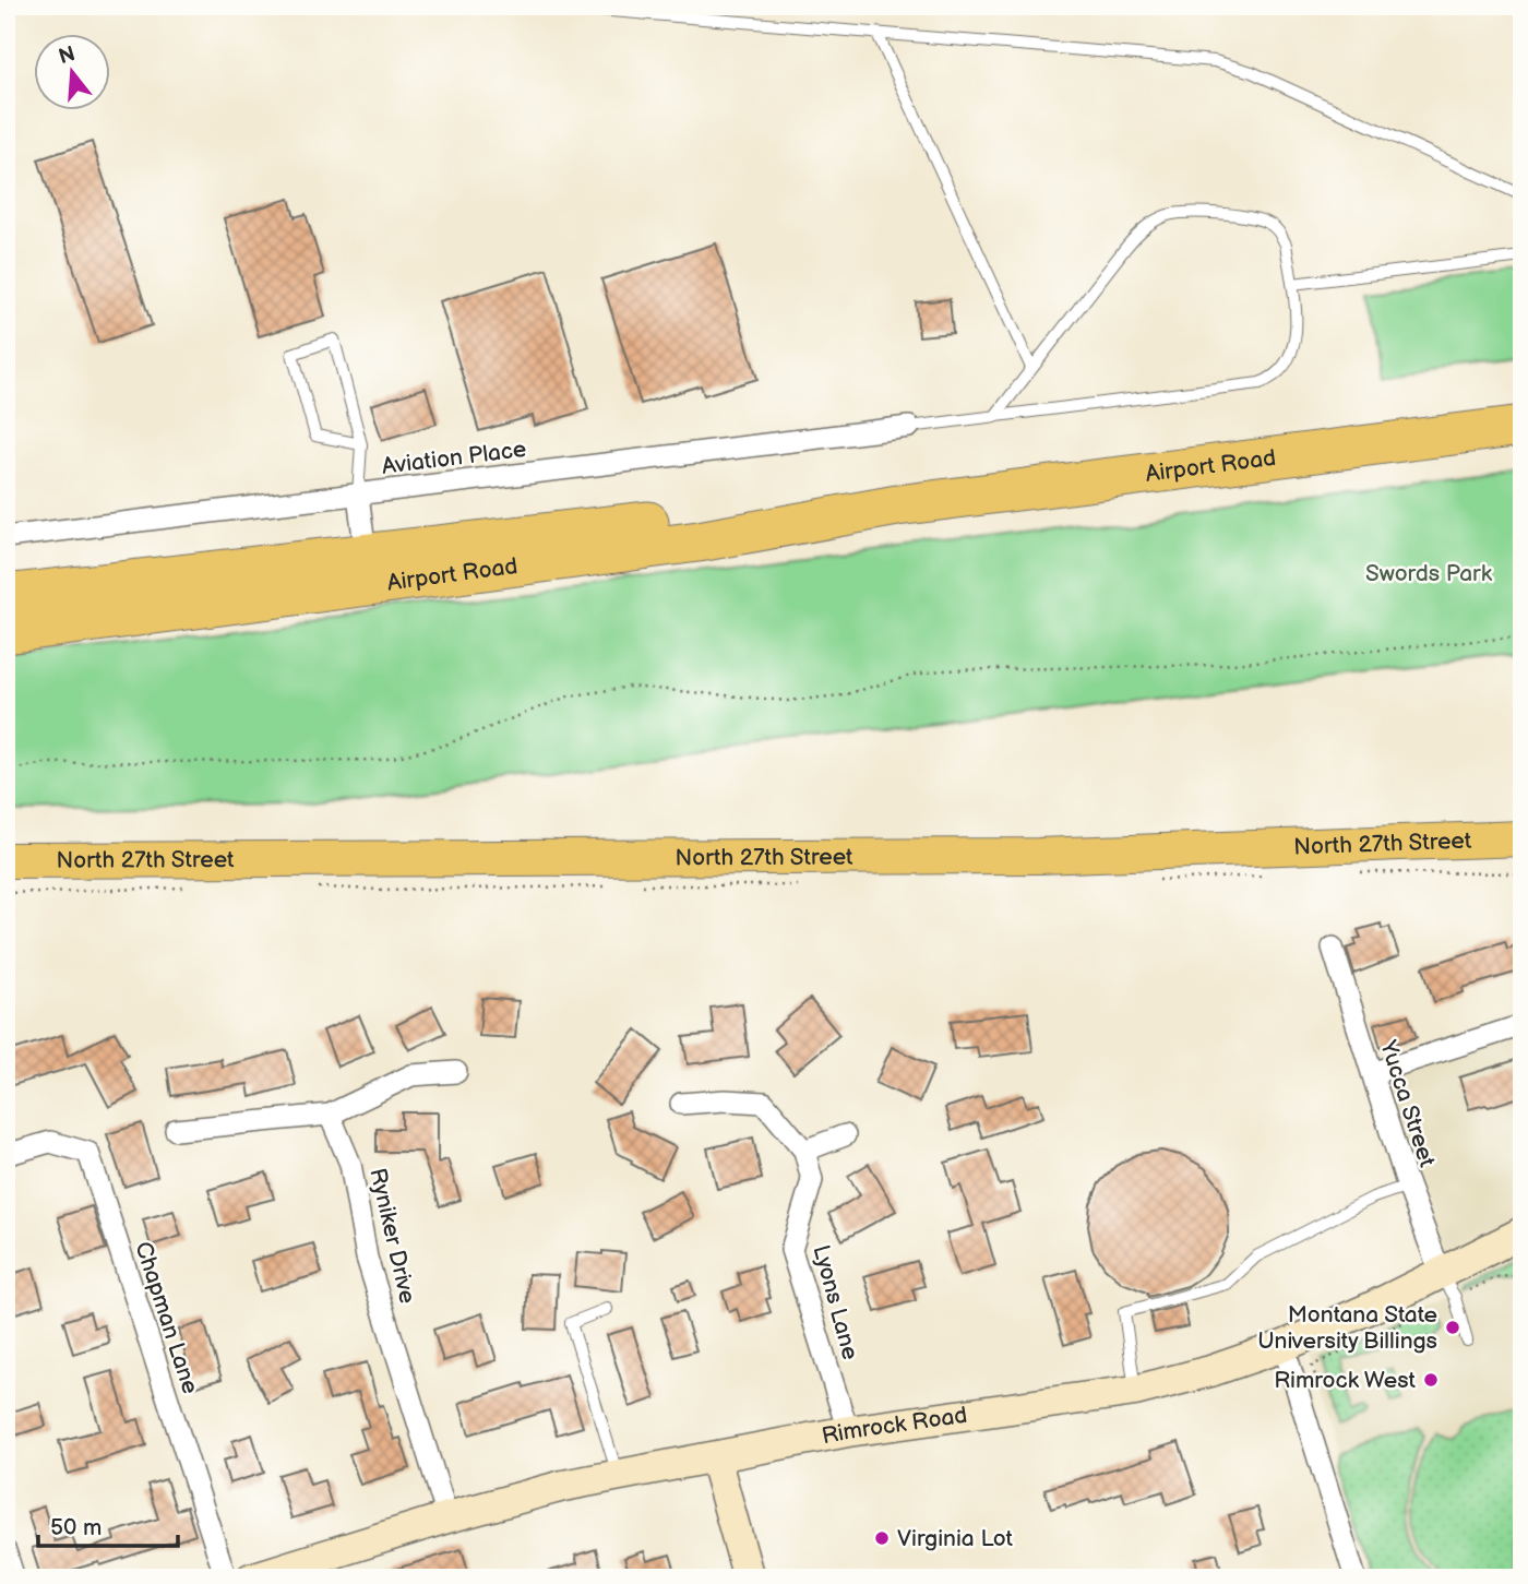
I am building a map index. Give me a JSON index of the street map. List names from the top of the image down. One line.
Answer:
{"streets":{"highway":["Airport Road"],"main road":["North 27th Street","Rimrock Road"],"street":["Aviation Place","Yucca Street","Ryniker Drive","Lyons Lane","Chapman Lane"]},"crossings":[["Yucca Street","Rimrock Road"],["Ryniker Drive","Rimrock Road"],["Lyons Lane","Rimrock Road"]],"parks":["Swords Park"],"places":["Montana State University Billings","Rimrock West","Virginia Lot"],"scale_bar":"50 m","north":"top"}
